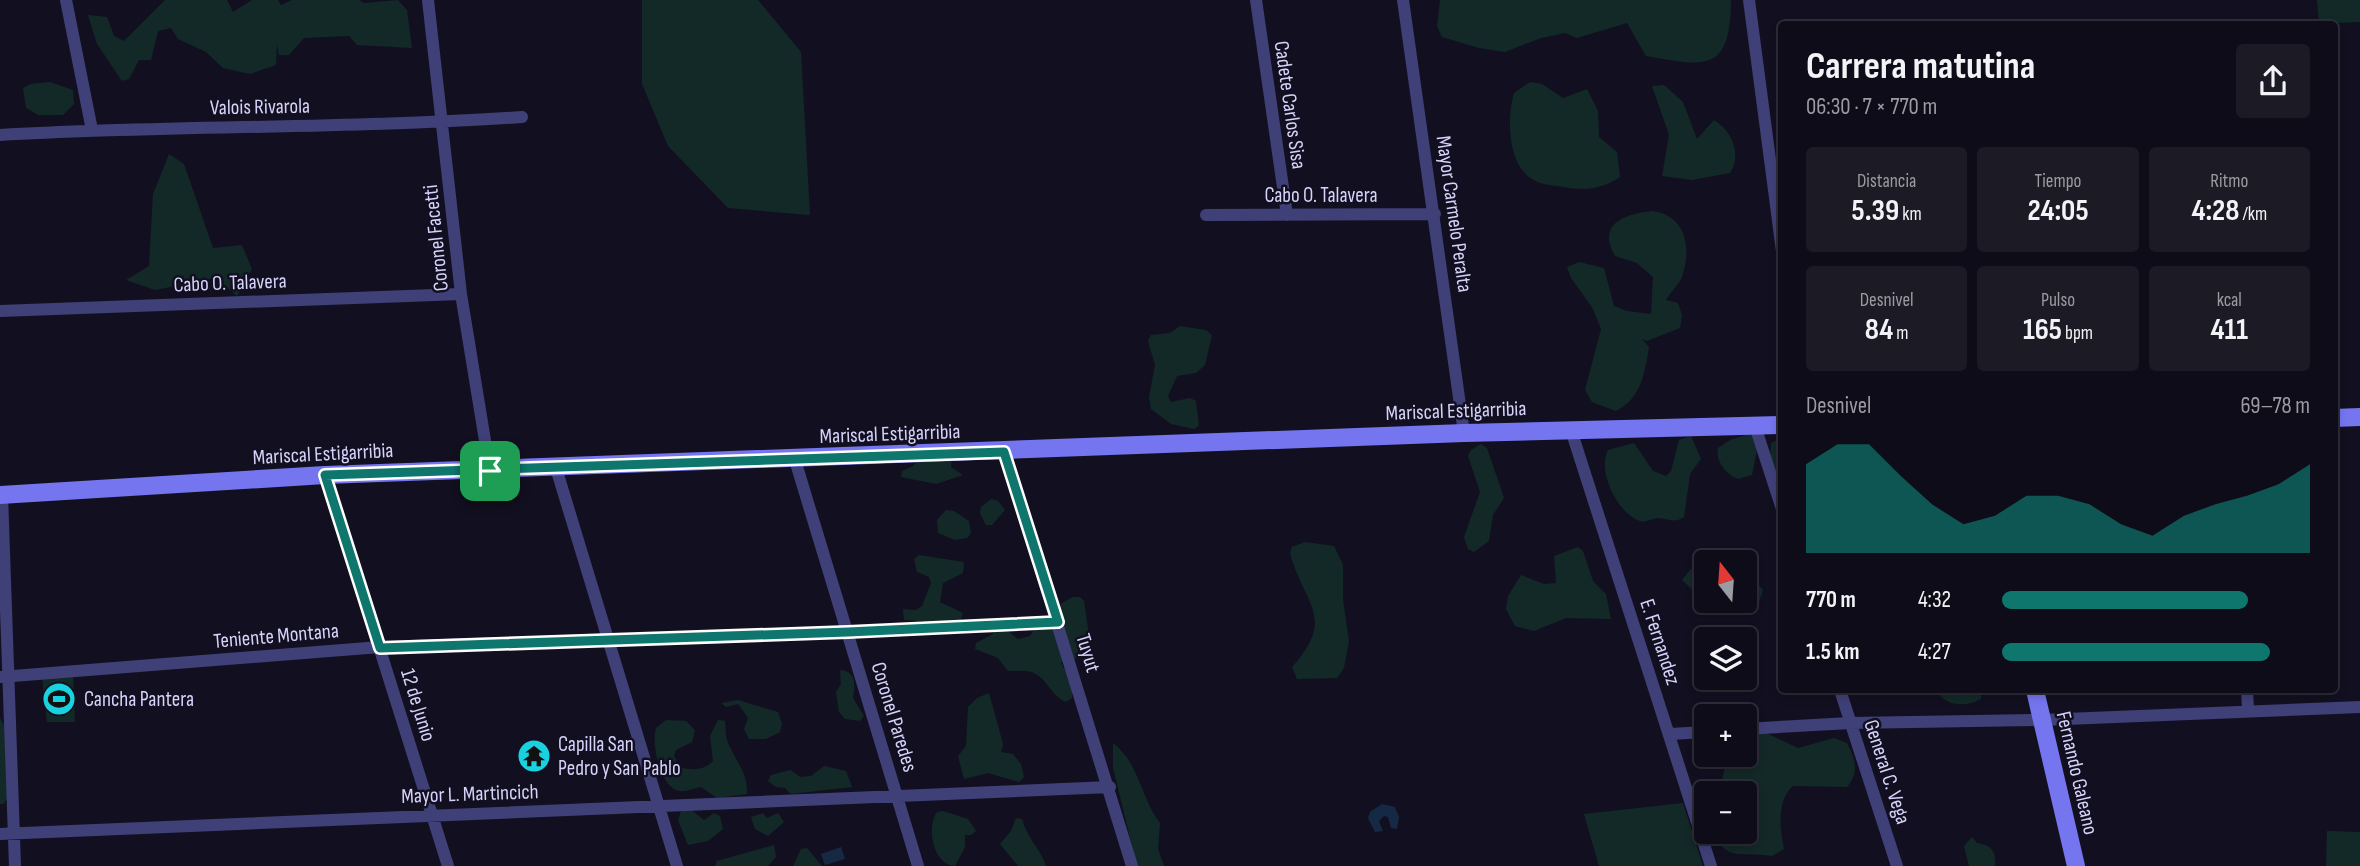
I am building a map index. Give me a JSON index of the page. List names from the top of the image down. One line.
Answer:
{"streets":{"street":["Cadete Carlos Sisa","Valois Rivarola","Cabo O. Talavera","Mayor Carmelo Peralta","Coronel Facetti","Mariscal Estigarribia","Teniente Montana","E. Fernandez","Tuyut","12 de Junio","Coronel Paredes","General C. Vega","Fernando Galeano","Mayor L. Martincich"]},"crossings":[["Cadete Carlos Sisa","Cabo O. Talavera"],["Valois Rivarola","Coronel Facetti"],["Cabo O. Talavera","Mayor Carmelo Peralta"],["Cabo O. Talavera","Coronel Facetti"],["Mayor Carmelo Peralta","Mariscal Estigarribia"],["Coronel Facetti","Mariscal Estigarribia"],["Mariscal Estigarribia","E. Fernandez"],["Mariscal Estigarribia","Tuyut"],["Mariscal Estigarribia","12 de Junio"],["Mariscal Estigarribia","Coronel Paredes"],["Teniente Montana","Tuyut"],["Teniente Montana","12 de Junio"],["Teniente Montana","Coronel Paredes"],["Tuyut","Mayor L. Martincich"],["12 de Junio","Mayor L. Martincich"],["Coronel Paredes","Mayor L. Martincich"]],"places":{"sports":["Cancha Pantera"],"temple":["Capilla San Pedro y San Pablo"]},"north":"top","page":{"heading":["Carrera matutina","06:30 · 7 × 770 m"],"stats":[["Distancia","5.39 km"],["Tiempo","24:05"],["Ritmo","4:28 /km"],["Desnivel","84 m"],["Pulso","165 bpm"],["kcal","411"]],"chart":["Desnivel","69–78 m"],"map_buttons":["+","−"],"list":[{"name":"770 m","note":"4:32"},{"name":"1.5 km","note":"4:27"}]}}
